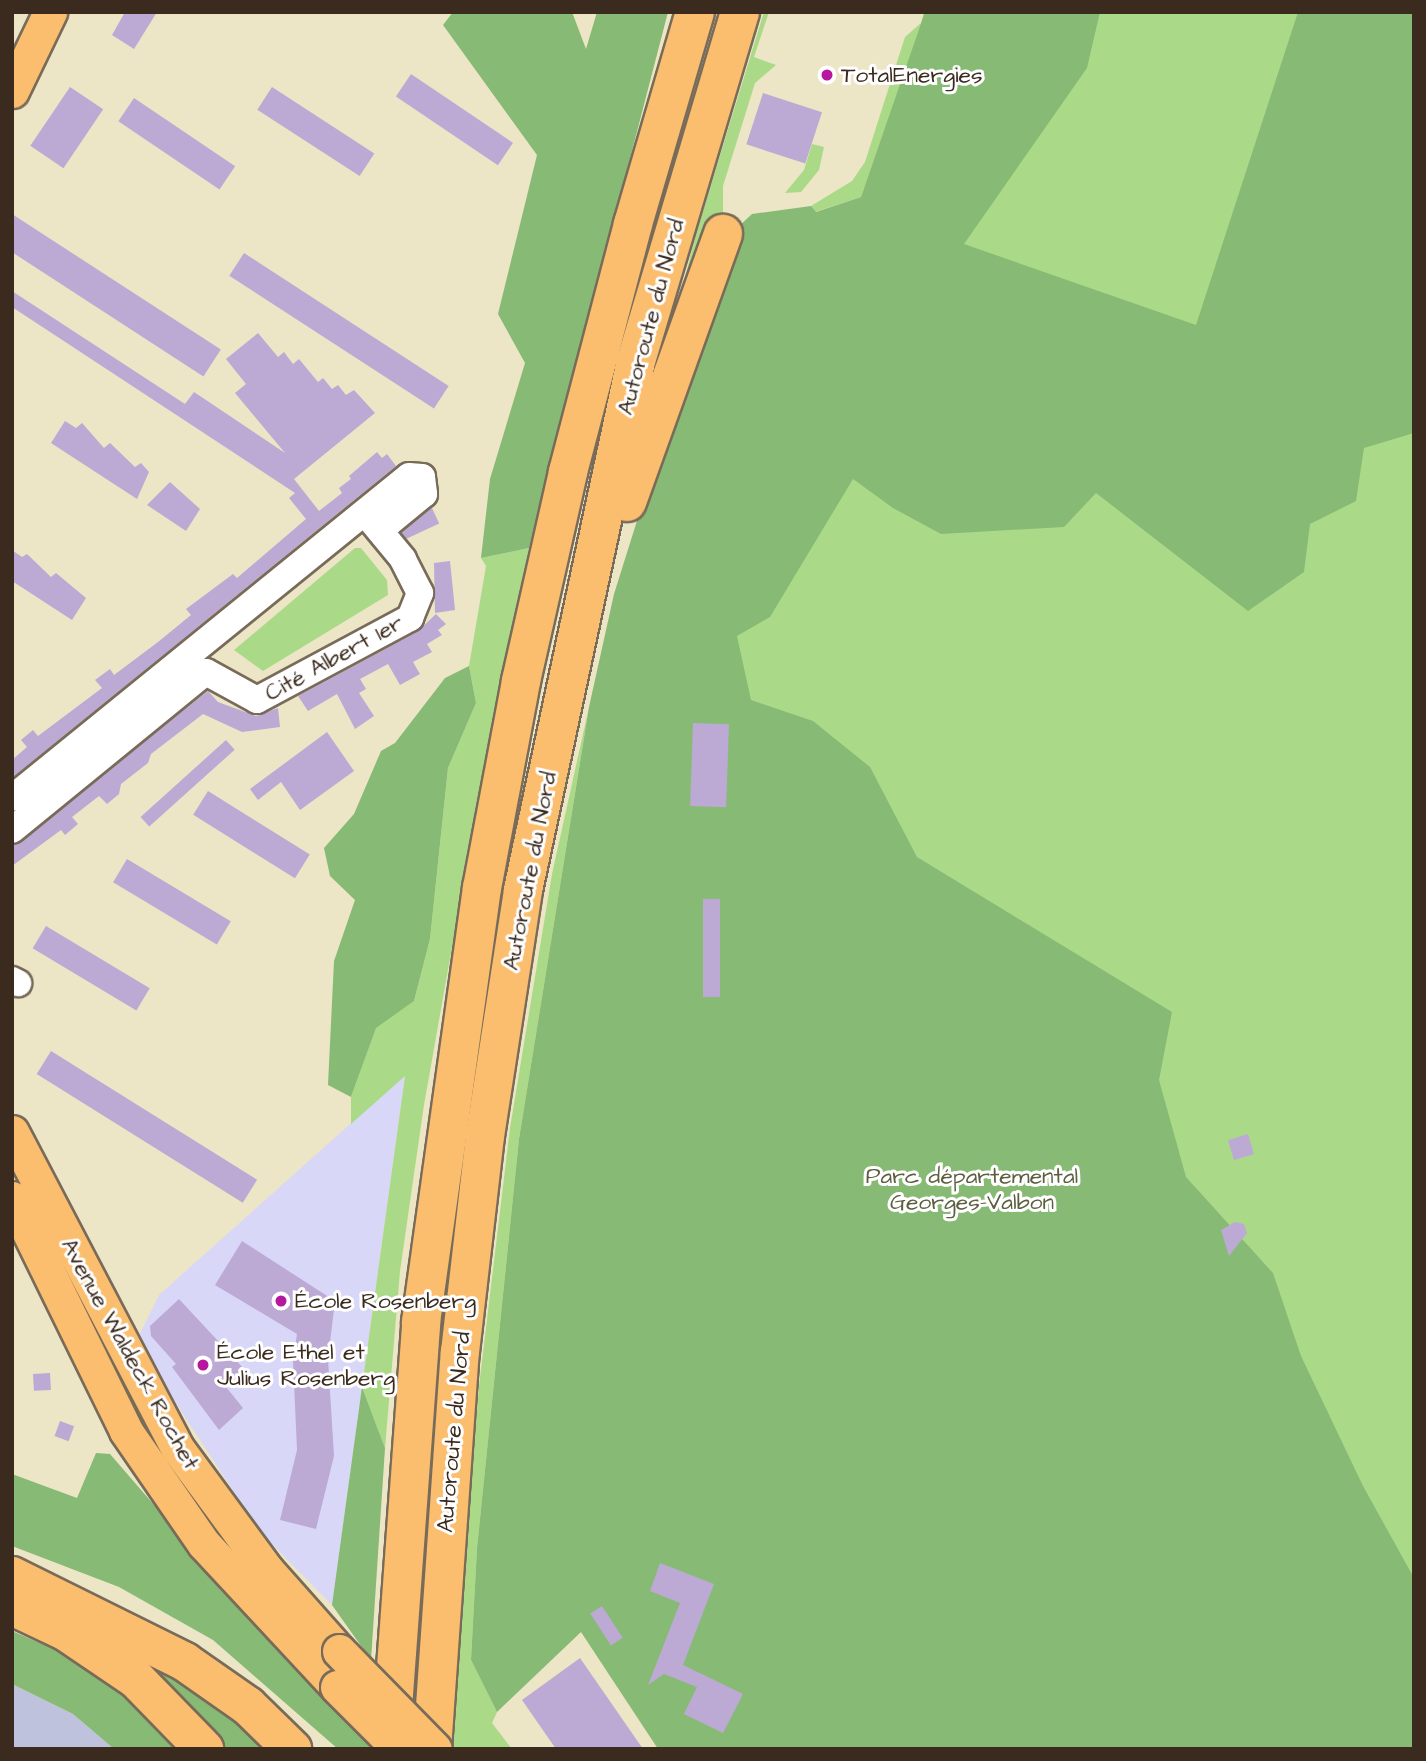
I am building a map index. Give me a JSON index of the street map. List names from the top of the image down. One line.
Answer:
{"streets":{"highway":["Autoroute du Nord"],"main road":["Avenue Waldeck Rochet"],"street":["Cité Albert 1er"]},"crossings":[["Autoroute du Nord","Avenue Waldeck Rochet"]],"parks":["Parc départemental Georges-Valbon"],"places":["TotalEnergies","École Rosenberg","École Ethel et Julius Rosenberg"]}
